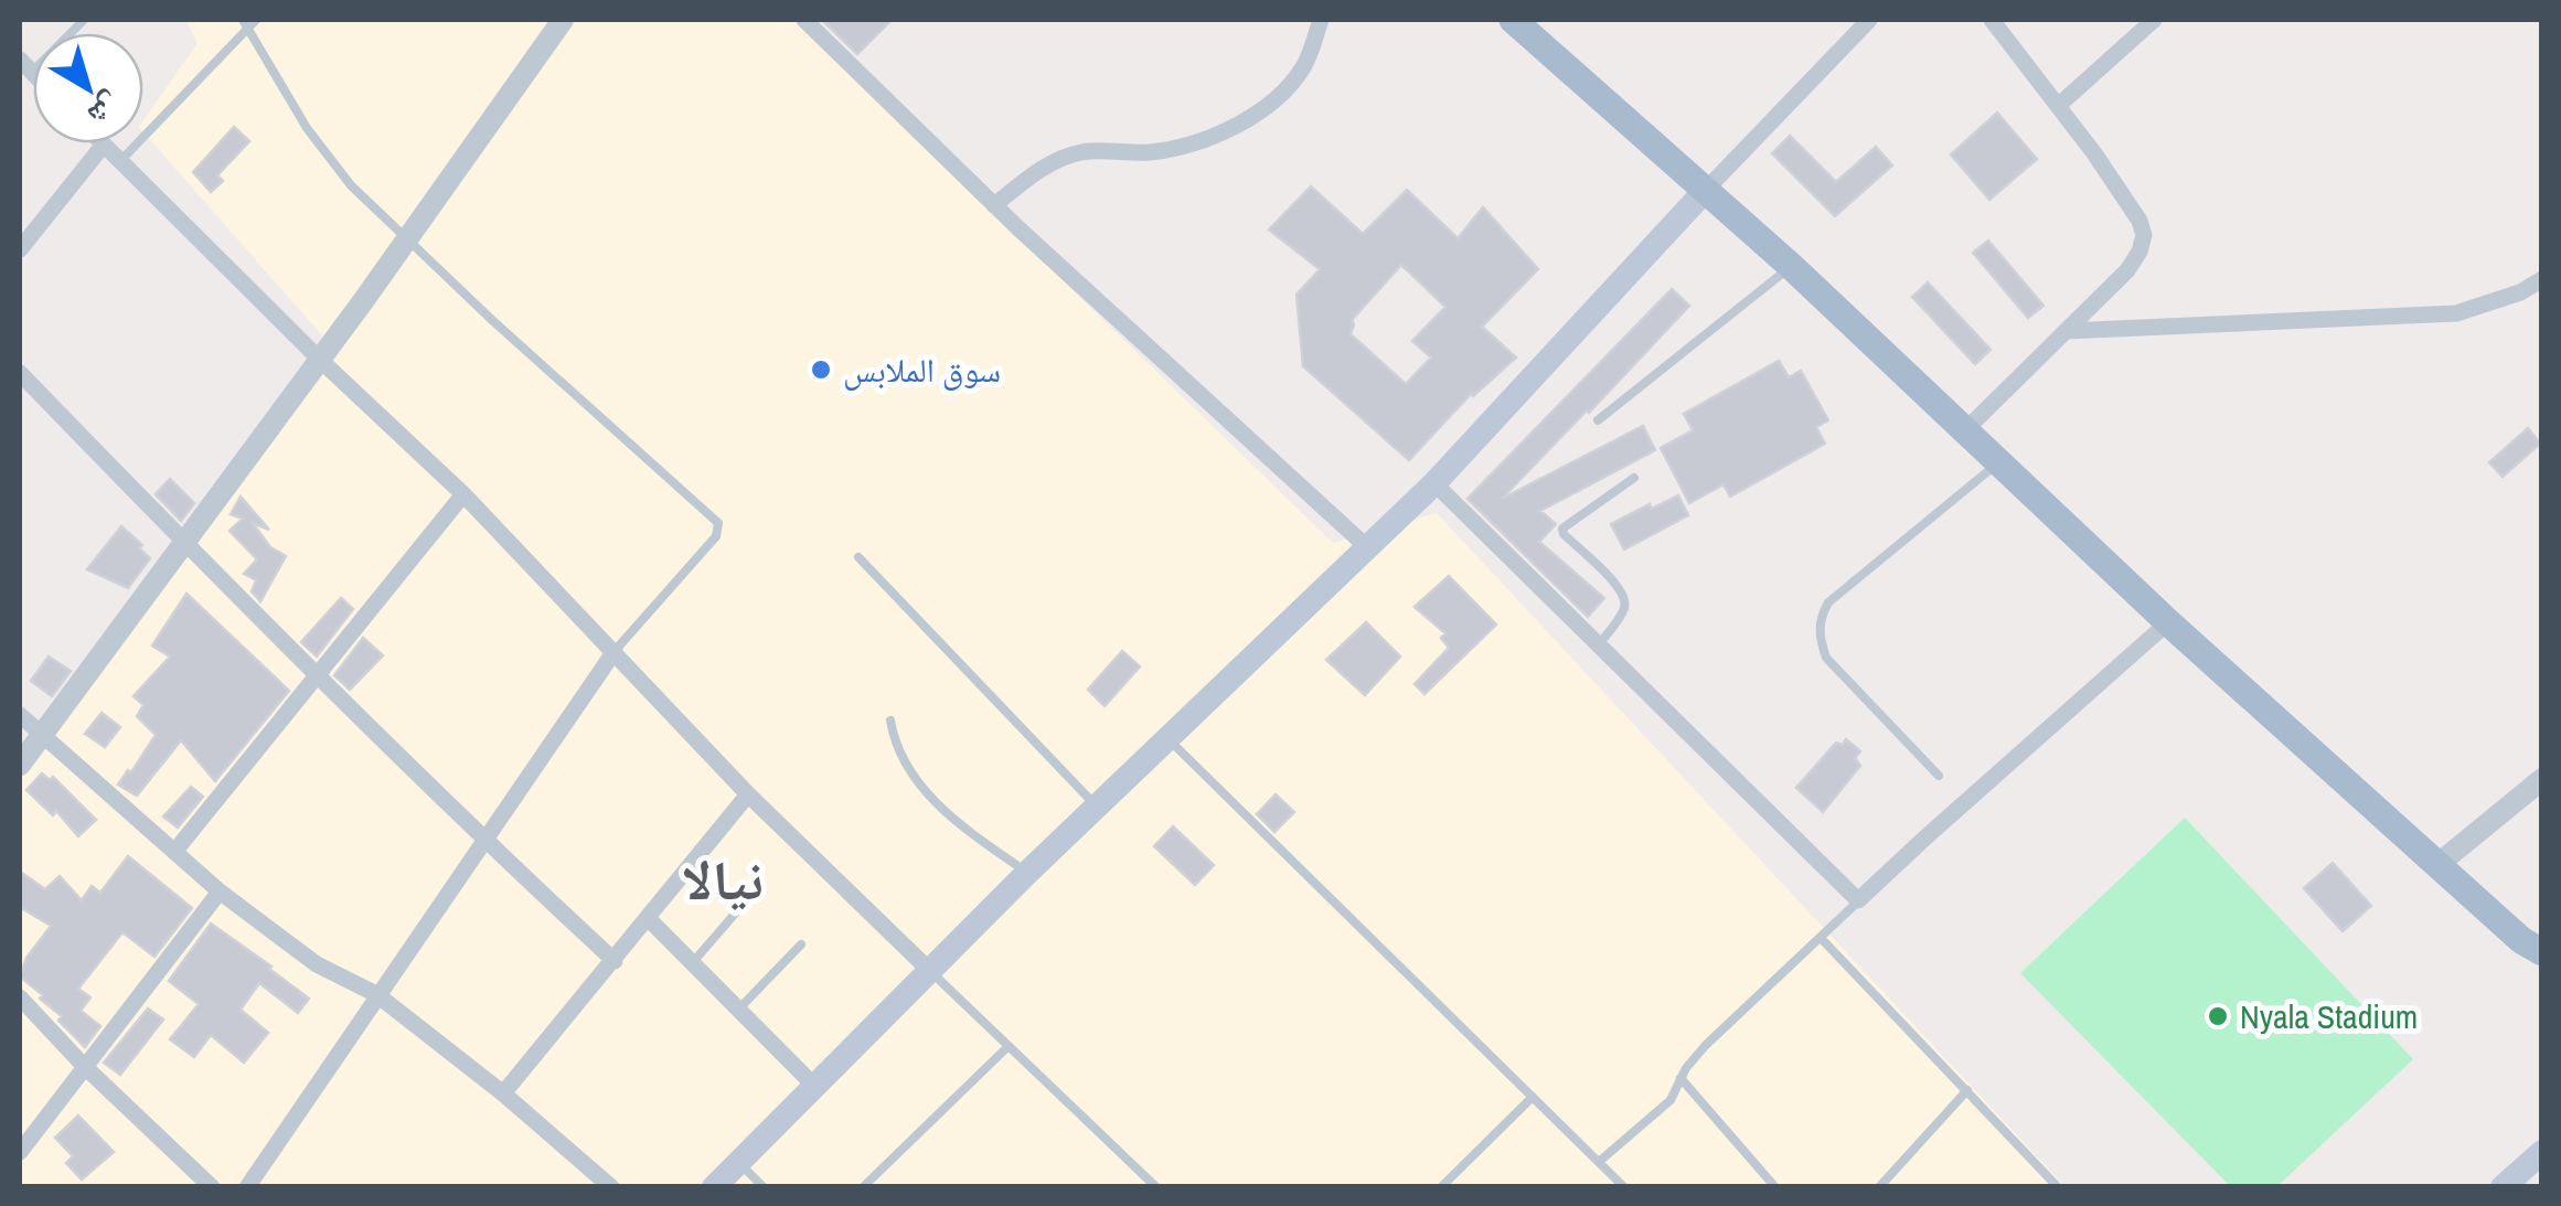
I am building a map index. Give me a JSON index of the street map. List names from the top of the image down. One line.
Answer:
{"districts":["نيالا"],"places":["سوق الملابس","Nyala Stadium"],"north":"bottom right"}
